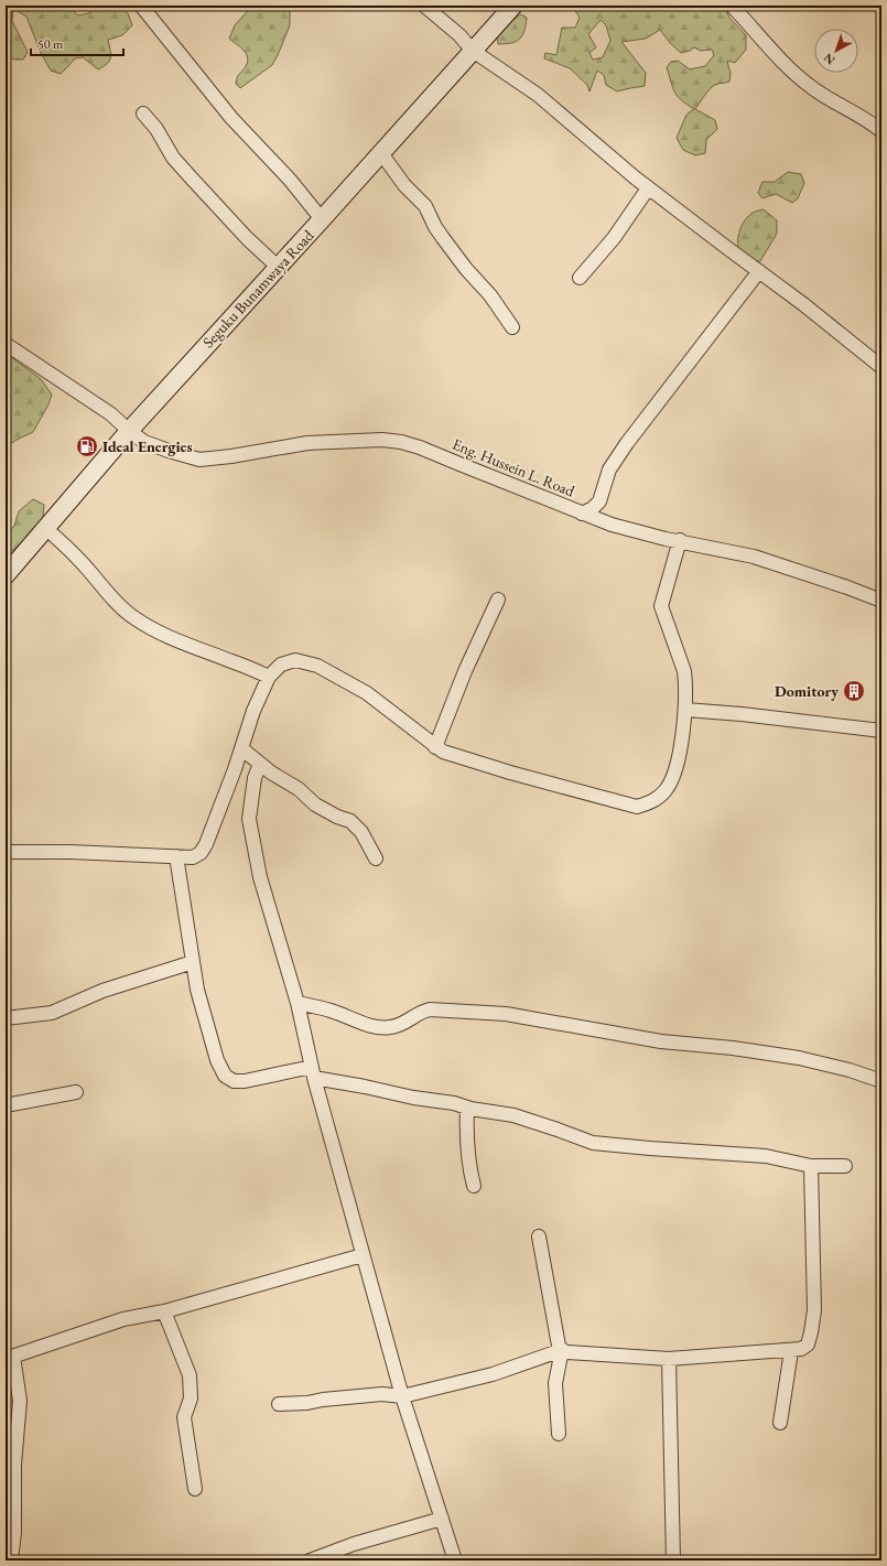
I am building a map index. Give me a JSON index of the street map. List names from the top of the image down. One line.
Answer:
{"streets":{"main road":["Seguku Bunamwaya Road"],"street":["Eng. Hussein L. Road"]},"crossings":[["Seguku Bunamwaya Road","Eng. Hussein L. Road"]],"places":{"fuel station":["Ideal Energies"],"building":["Domitory"]},"scale_bar":"50 m","north":"bottom left"}
